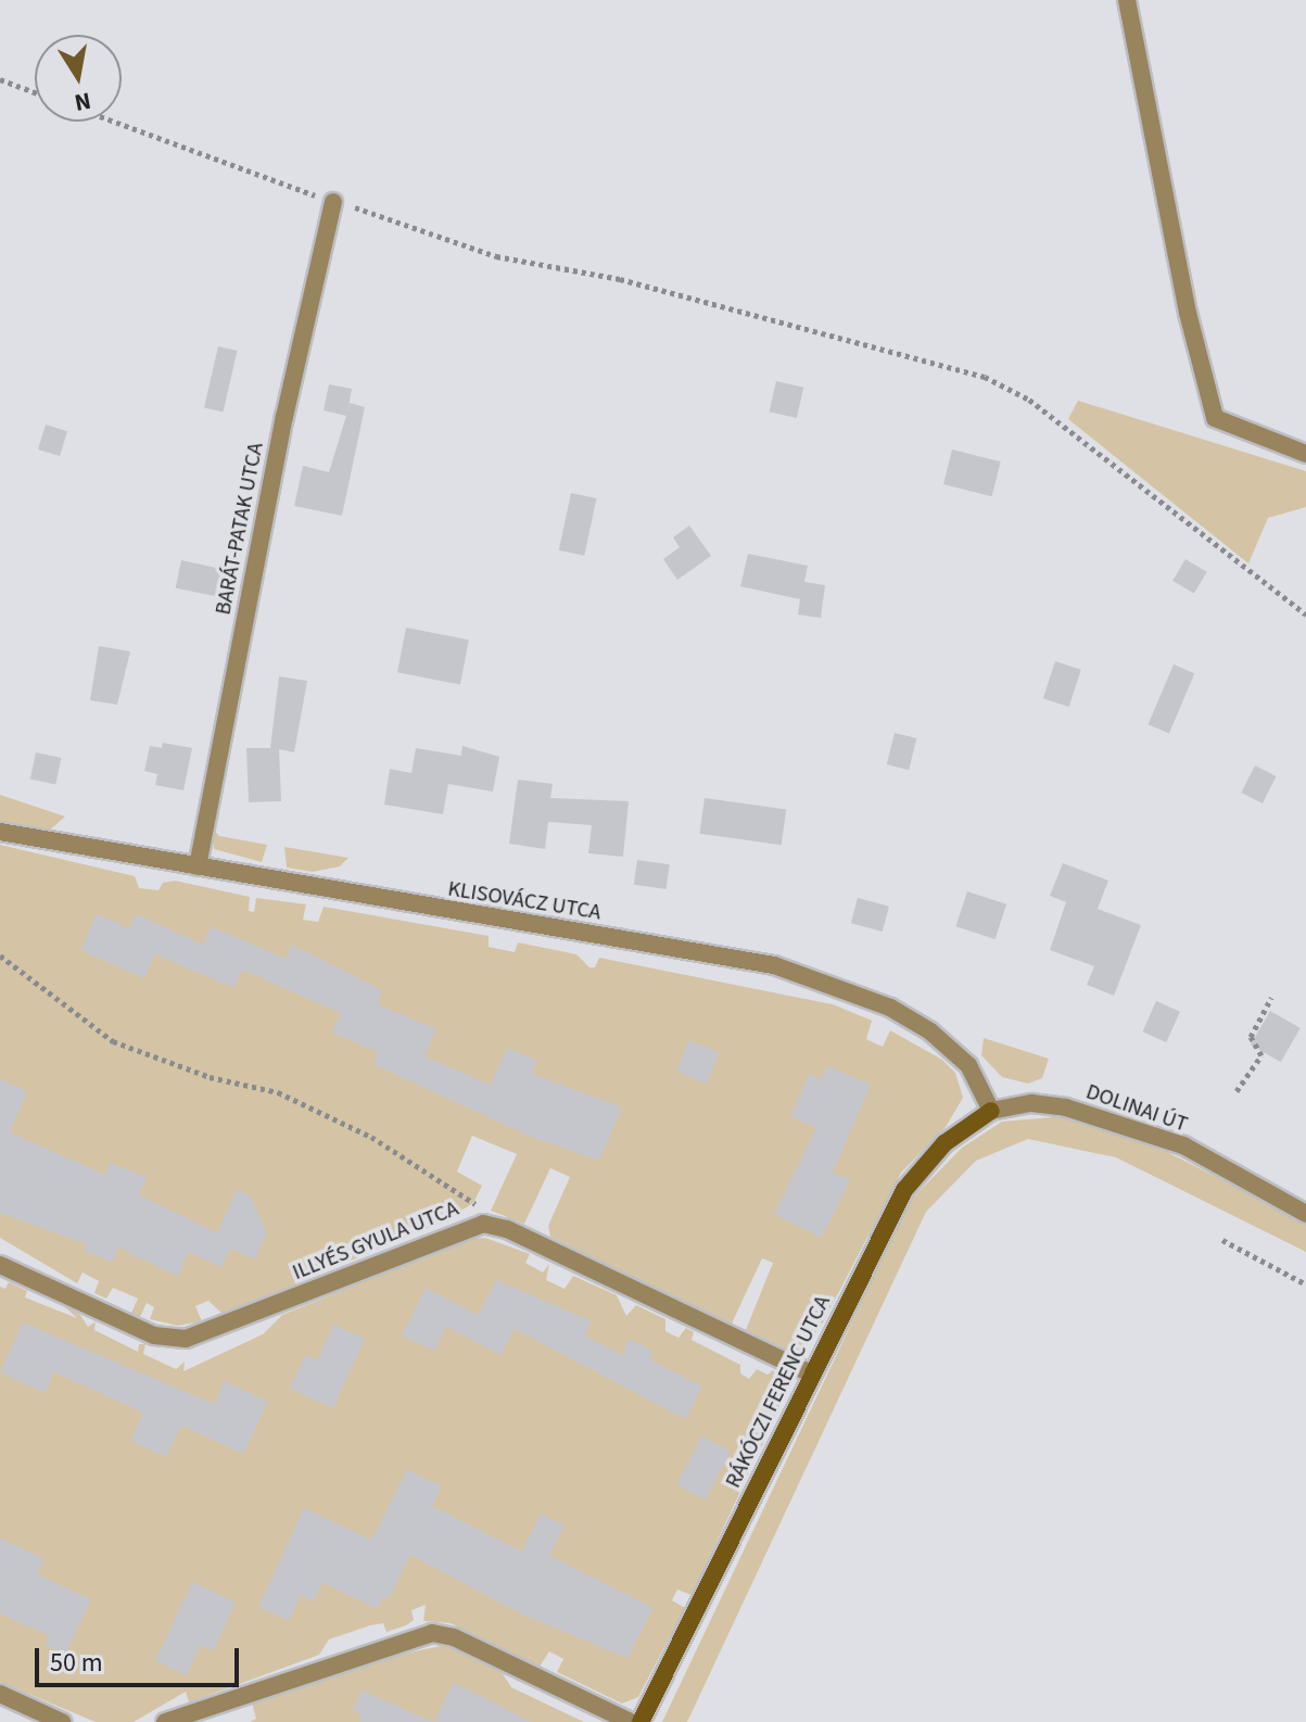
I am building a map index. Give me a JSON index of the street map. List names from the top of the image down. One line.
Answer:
{"streets":{"street":["BARÁT-PATAK UTCA","KLISOVÁCZ UTCA","DOLINAI ÚT","ILLYÉS GYULA UTCA","RÁKÓCZI FERENC UTCA"]},"crossings":[["BARÁT-PATAK UTCA","KLISOVÁCZ UTCA"],["KLISOVÁCZ UTCA","DOLINAI ÚT"],["KLISOVÁCZ UTCA","RÁKÓCZI FERENC UTCA"],["DOLINAI ÚT","RÁKÓCZI FERENC UTCA"],["ILLYÉS GYULA UTCA","RÁKÓCZI FERENC UTCA"]],"scale_bar":"50 m","north":"bottom"}
